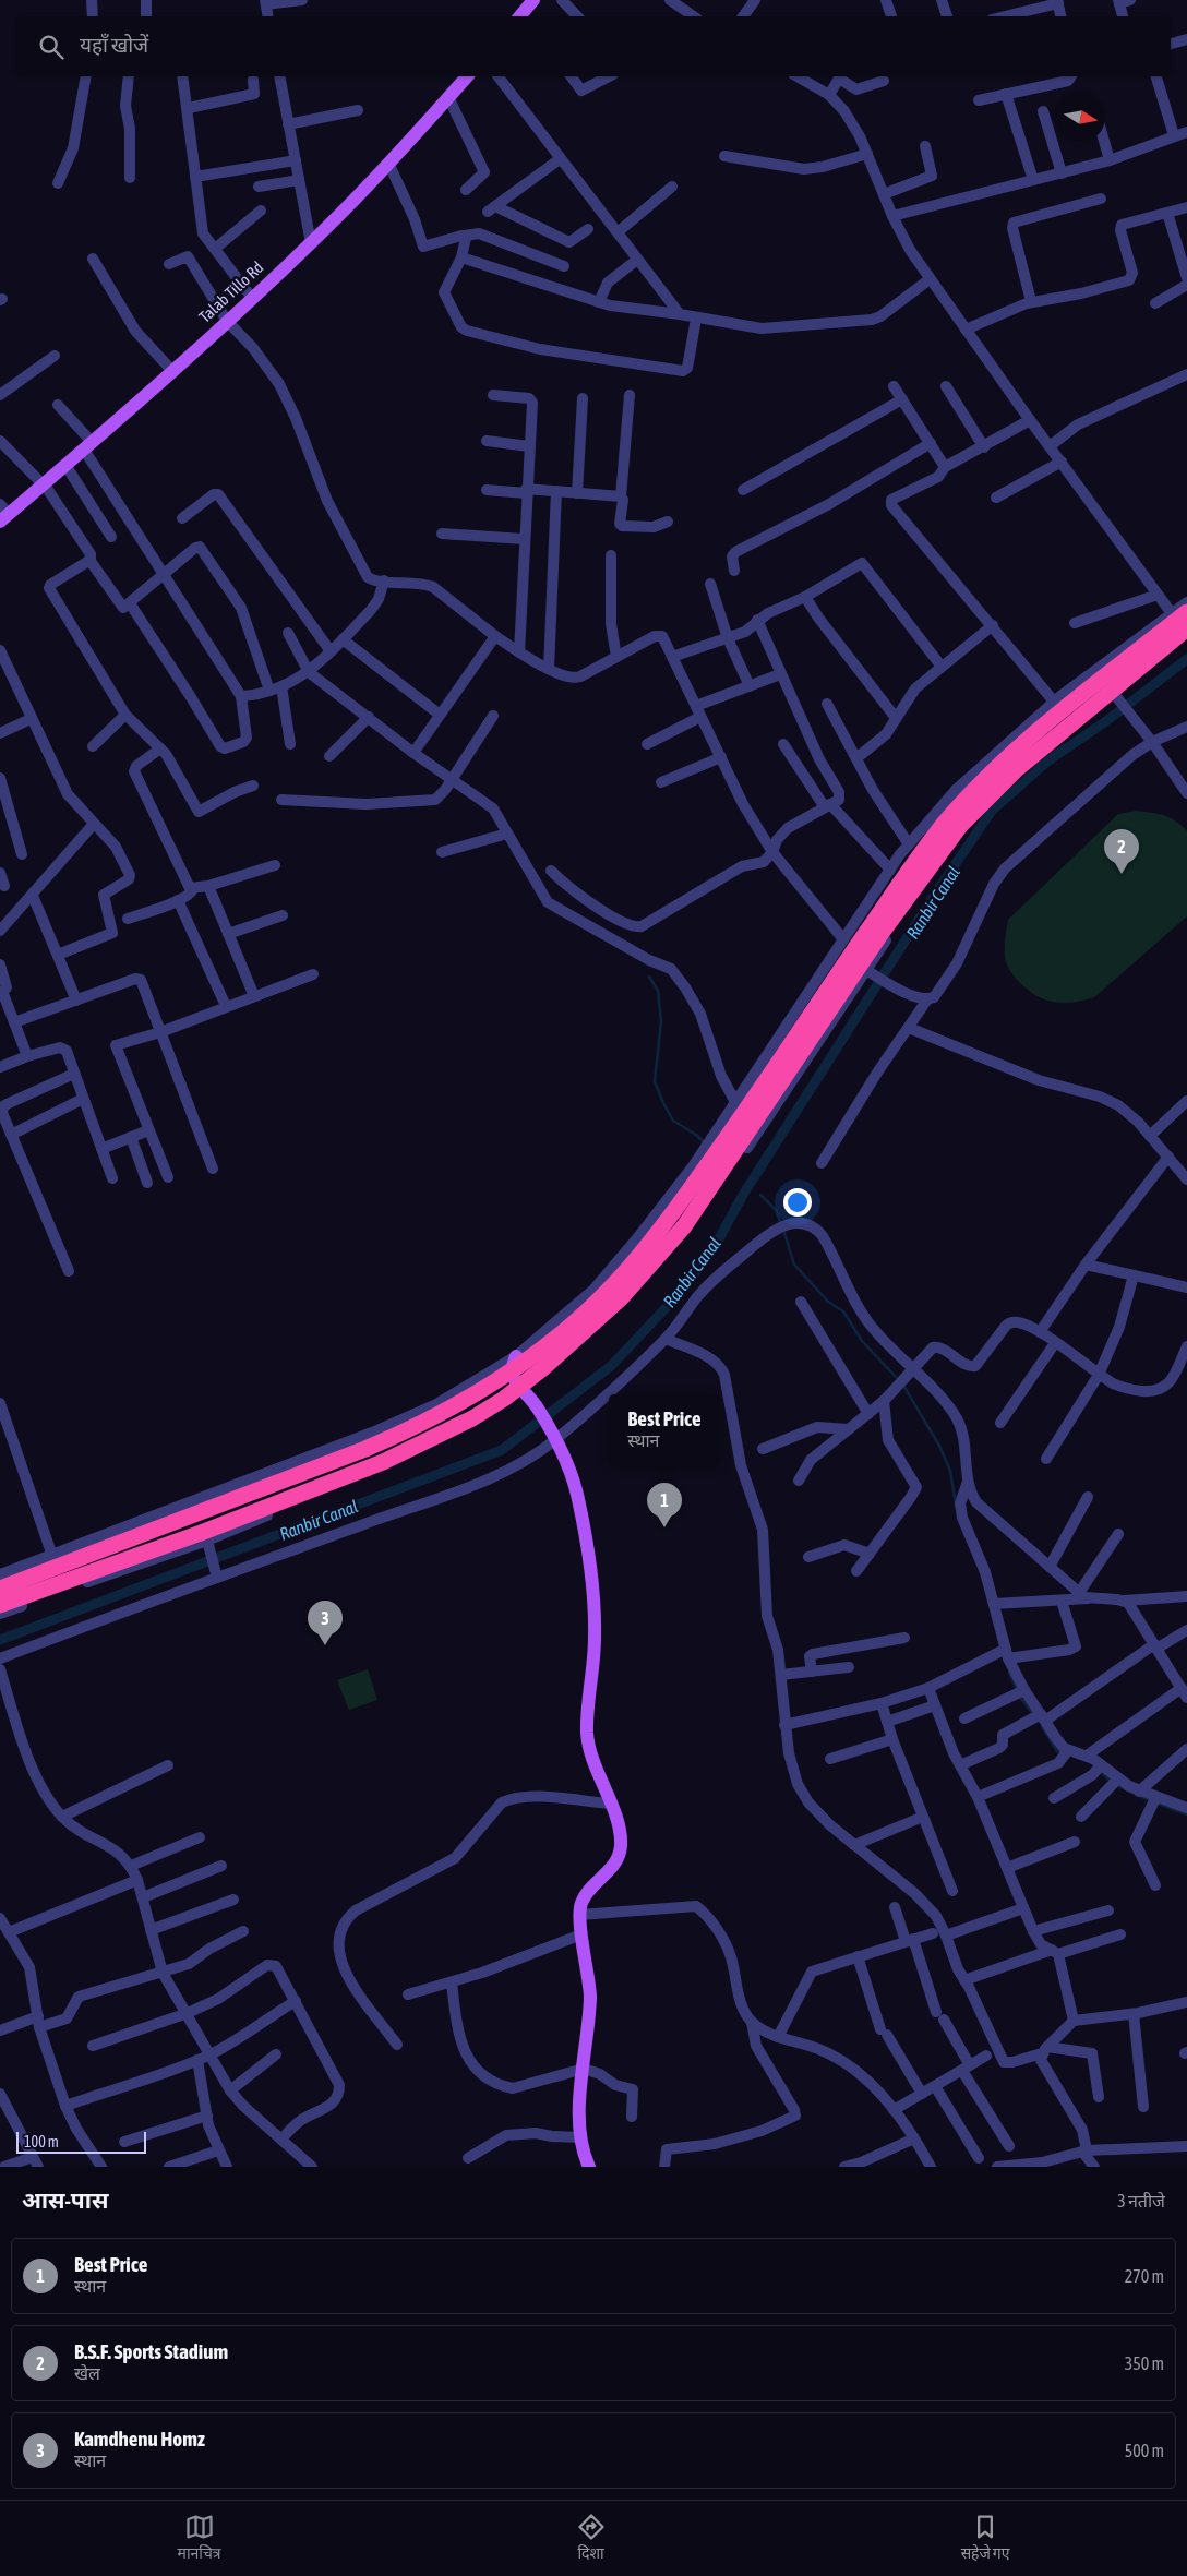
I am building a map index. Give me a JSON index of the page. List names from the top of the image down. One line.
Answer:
{"streets":{"main road":["Talab Tillo Rd"]},"water":["Ranbir Canal"],"scale_bar":"100 m","north":"right","page":{"search":"यहाँ खोजें","pins":["2","1","3"],"popup":["Best Price","स्थान"],"scale":"100 m","heading":["आस-पास","3 नतीजे"],"list":[{"mark":"1","name":"Best Price","note":"स्थान","value":"270 m"},{"mark":"2","name":"B.S.F. Sports Stadium","note":"खेल","value":"350 m"},{"mark":"3","name":"Kamdhenu Homz","note":"स्थान","value":"500 m"}],"nav":["मानचित्र","दिशा","सहेजे गए"]}}
